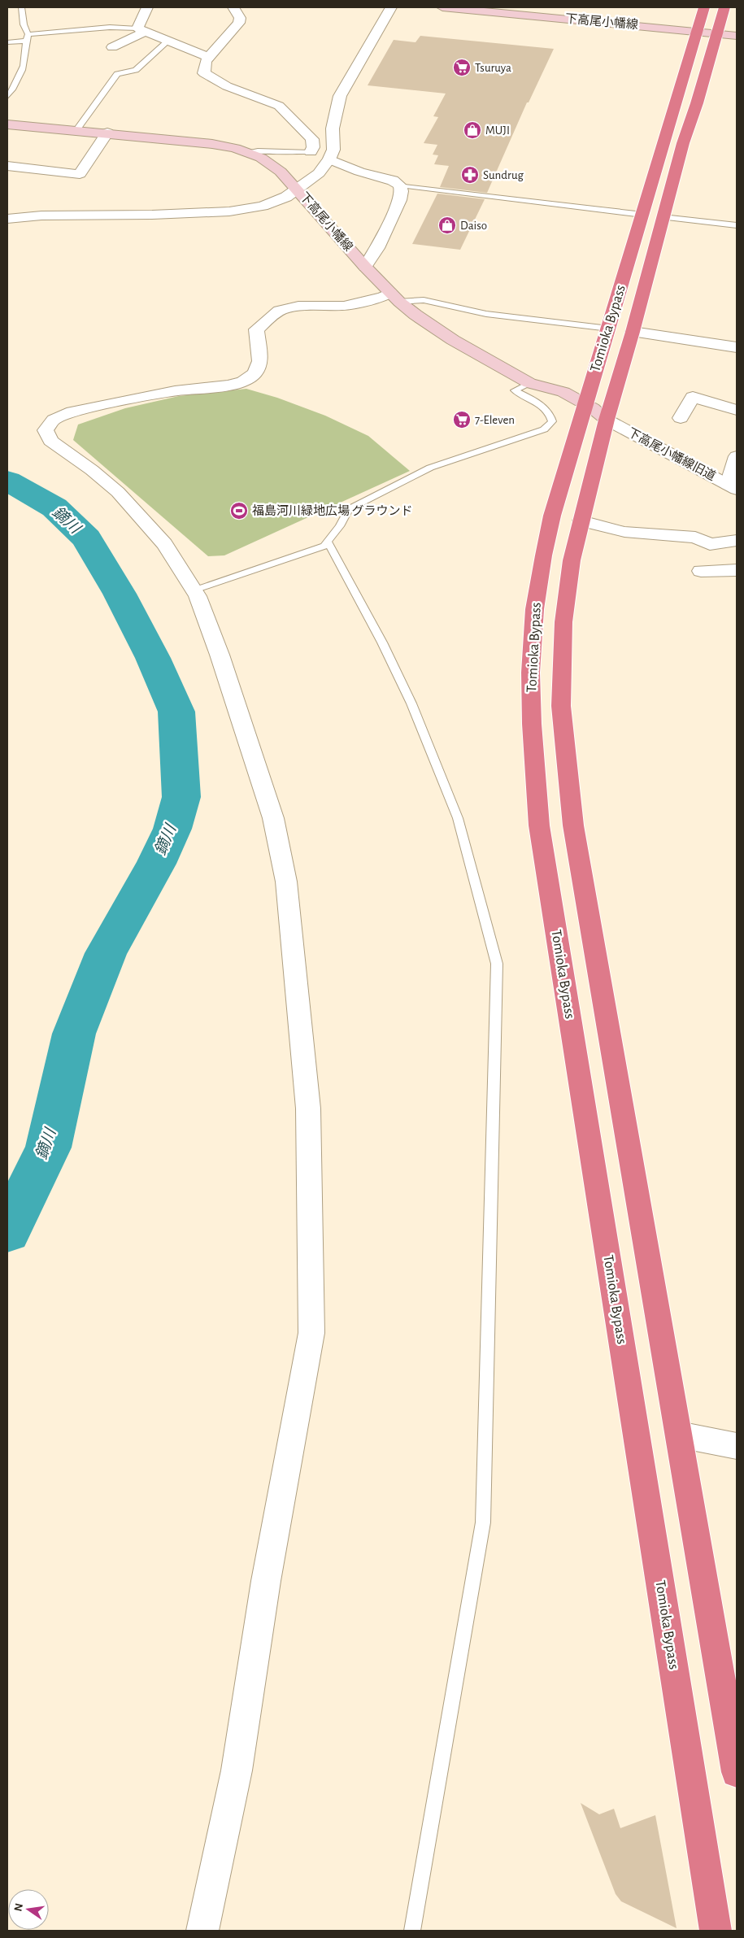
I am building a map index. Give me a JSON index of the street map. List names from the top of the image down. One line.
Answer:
{"streets":{"highway":["Tomioka Bypass"],"main road":["下高尾小幡線"],"street":["下高尾小幡線旧道"]},"crossings":[["下高尾小幡線","Tomioka Bypass"],["下高尾小幡線","下高尾小幡線旧道"],["Tomioka Bypass","下高尾小幡線旧道"]],"water":["鏑川"],"places":{"supermarket":["Tsuruya","7-Eleven"],"shop":["MUJI","Daiso"],"pharmacy":["Sundrug"],"sports":["福島河川緑地広場 グラウンド"]},"north":"left"}
